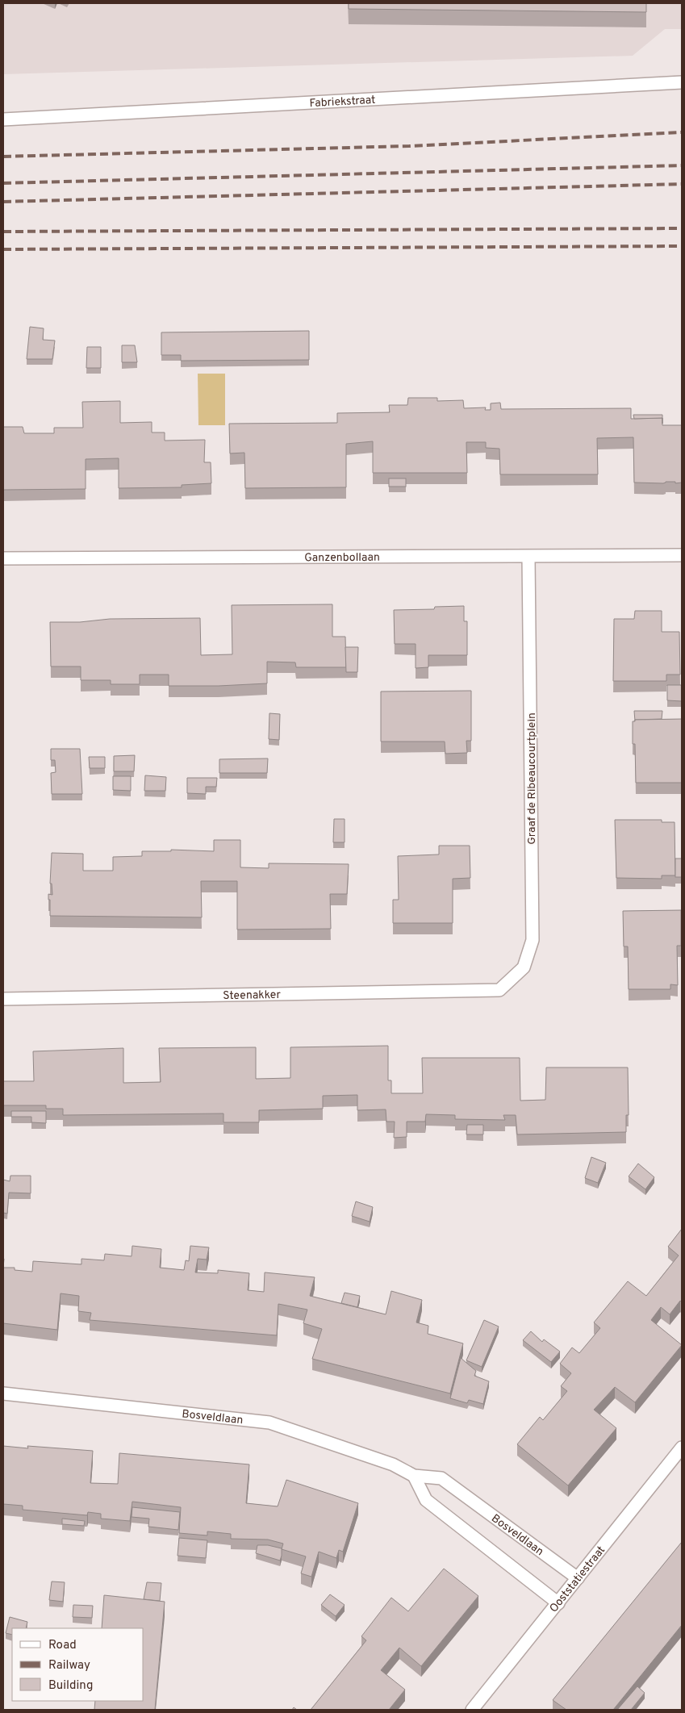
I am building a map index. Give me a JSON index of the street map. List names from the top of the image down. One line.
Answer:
{"streets":{"street":["Fabriekstraat","Ganzenbollaan","Graaf de Ribeaucourtplein","Steenakker","Bosveldlaan","Ooststatiestraat"]},"crossings":[["Ganzenbollaan","Graaf de Ribeaucourtplein"],["Graaf de Ribeaucourtplein","Steenakker"],["Bosveldlaan","Ooststatiestraat"]],"legend":["Road","Railway","Building"]}
